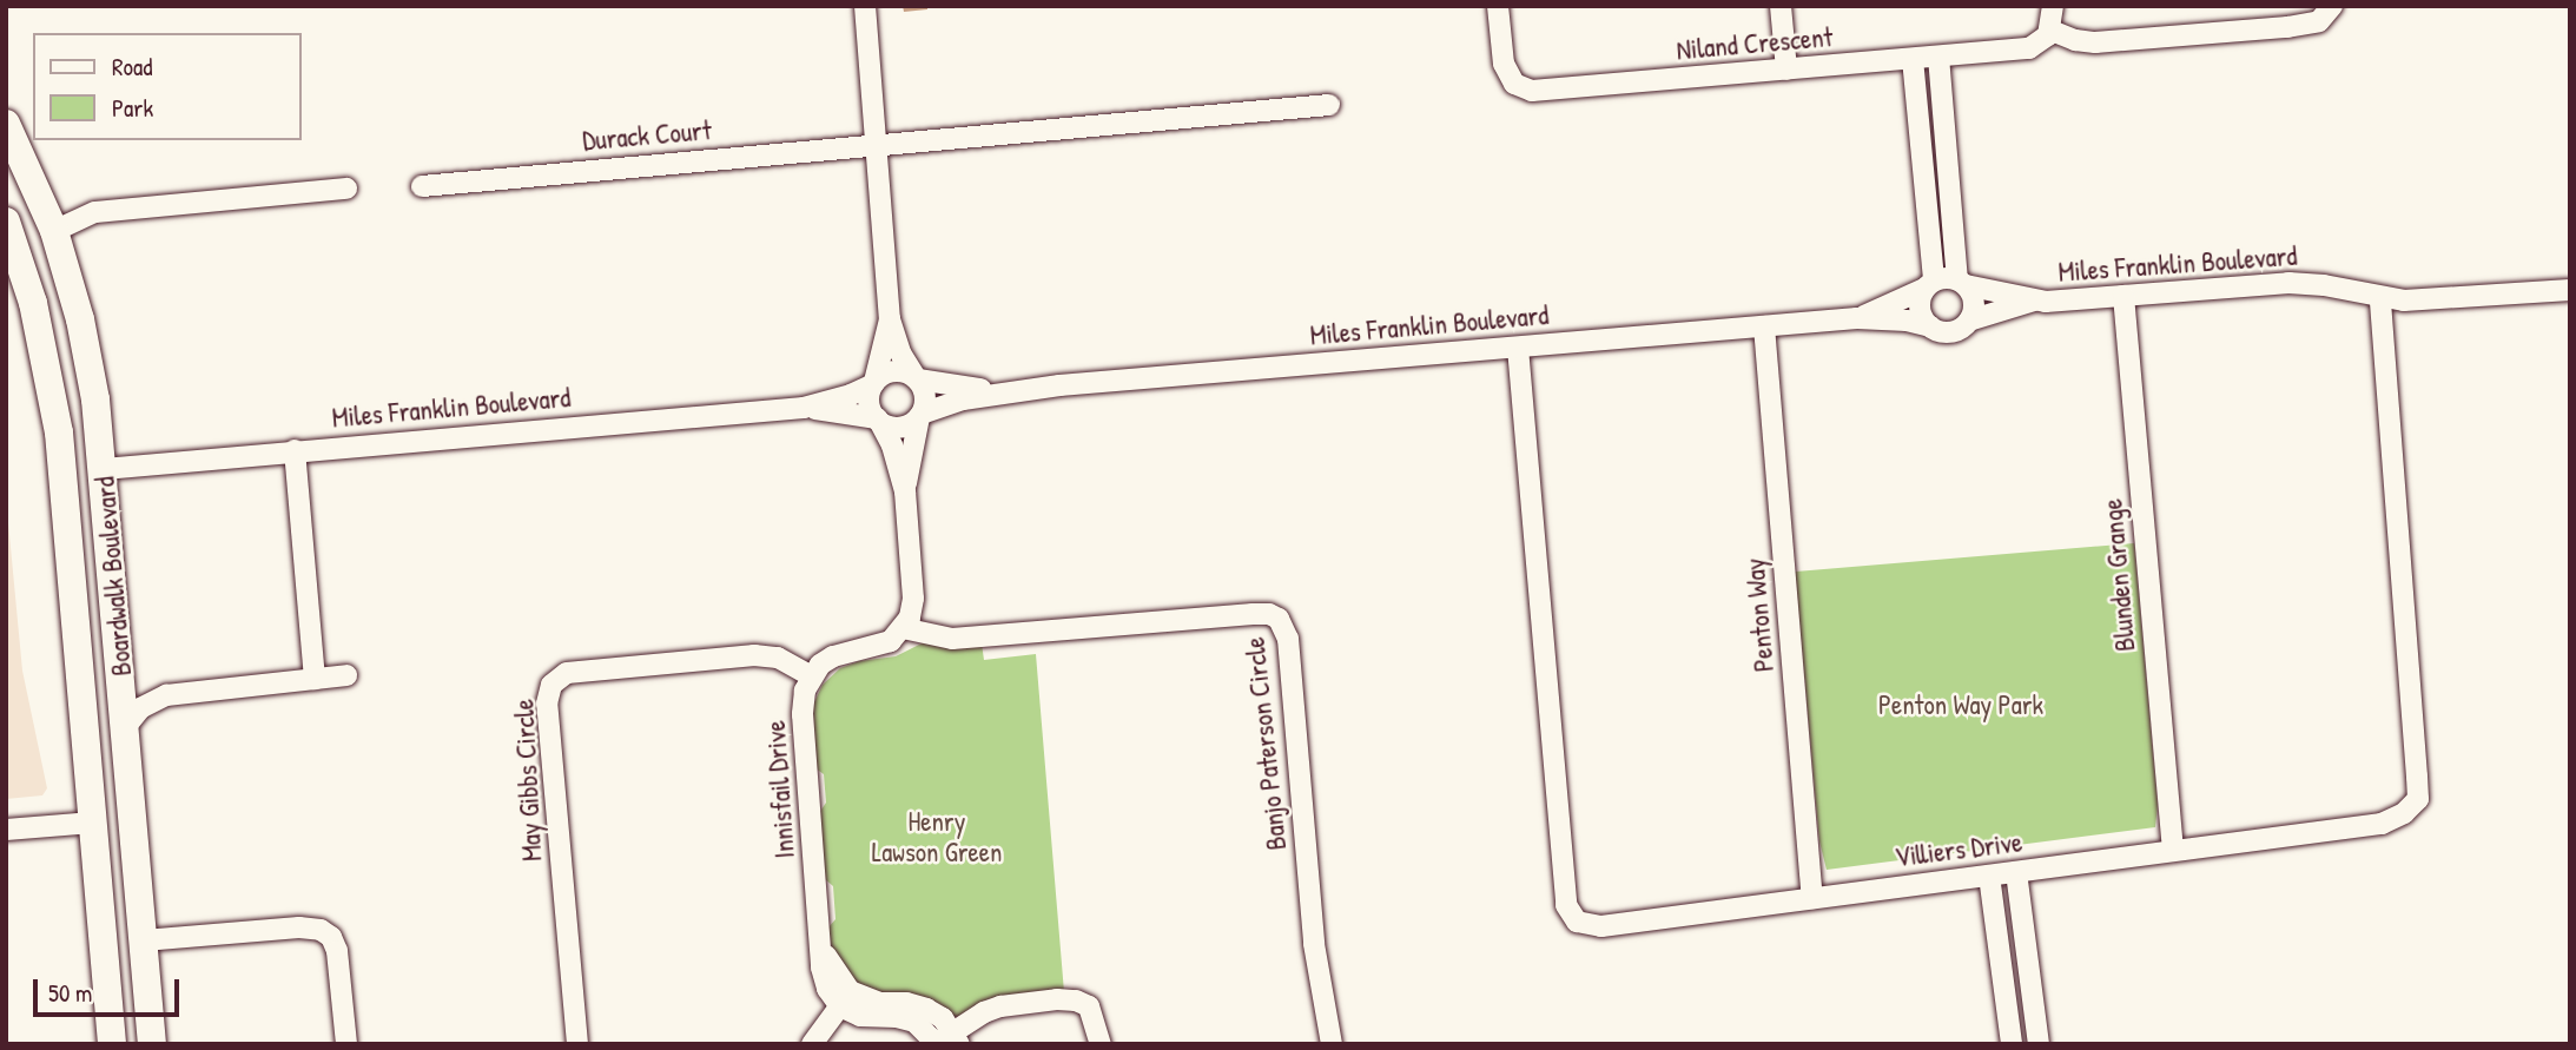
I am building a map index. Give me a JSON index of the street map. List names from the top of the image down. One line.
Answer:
{"streets":{"main road":["Boardwalk Boulevard"],"street":["Niland Crescent","Durack Court","Miles Franklin Boulevard","Blunden Grange","Penton Way","Banjo Paterson Circle","May Gibbs Circle","Innisfail Drive","Villiers Drive"]},"crossings":[["Miles Franklin Boulevard","Blunden Grange"],["Miles Franklin Boulevard","Boardwalk Boulevard"],["Miles Franklin Boulevard","Penton Way"],["Miles Franklin Boulevard","Villiers Drive"],["Blunden Grange","Villiers Drive"],["Penton Way","Villiers Drive"],["May Gibbs Circle","Innisfail Drive"]],"parks":["Penton Way Park","Henry Lawson Green"],"legend":["Road","Park"],"scale_bar":"50 m"}
